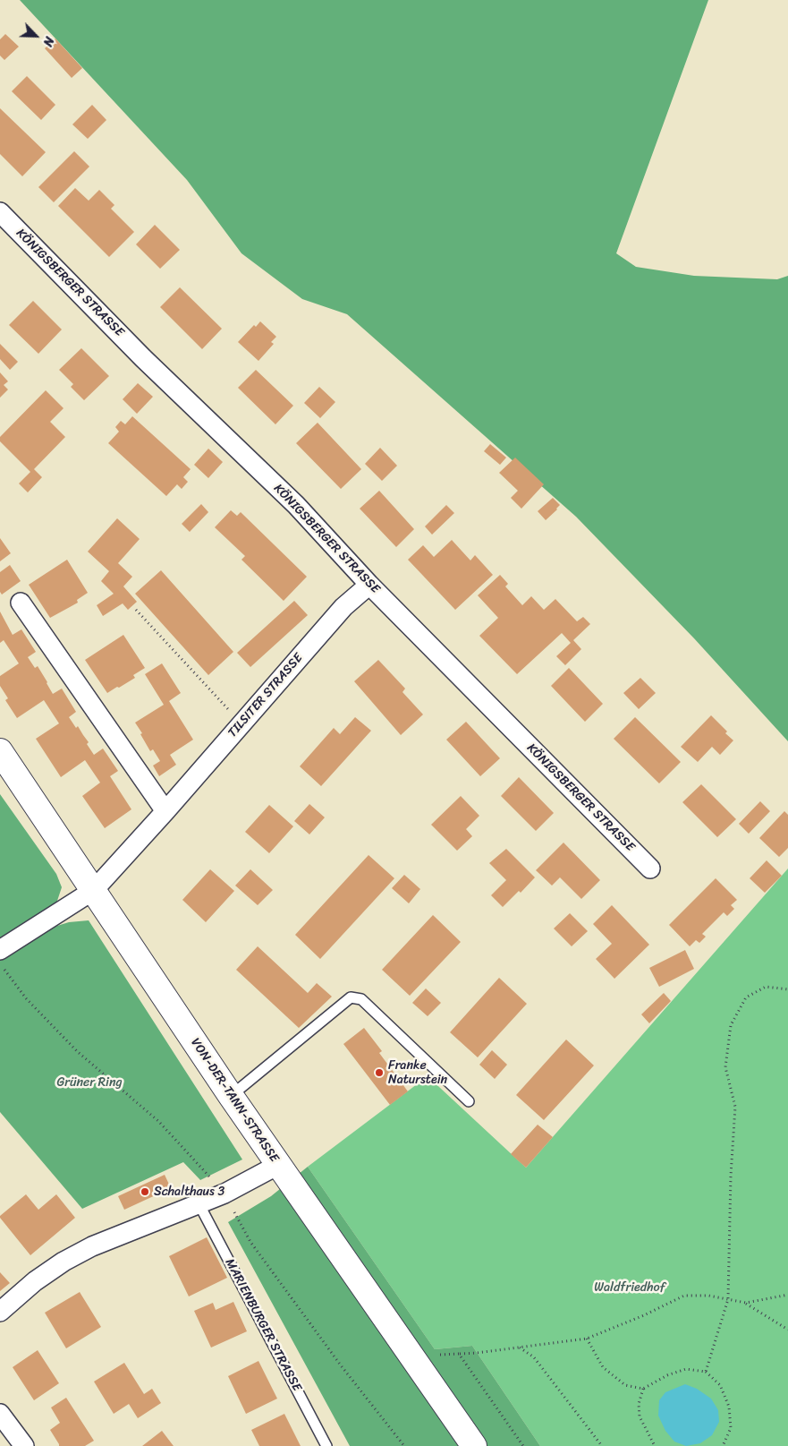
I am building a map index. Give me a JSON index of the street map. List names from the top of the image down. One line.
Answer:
{"streets":{"street":["KÖNIGSBERGER STRASSE","TILSITER STRASSE","VON-DER-TANN-STRASSE"],"lane":["MARIENBURGER STRASSE"]},"crossings":[["KÖNIGSBERGER STRASSE","TILSITER STRASSE"],["TILSITER STRASSE","VON-DER-TANN-STRASSE"]],"parks":["Grüner Ring","Waldfriedhof"],"places":["Franke Naturstein","Schalthaus 3"],"north":"bottom right"}
